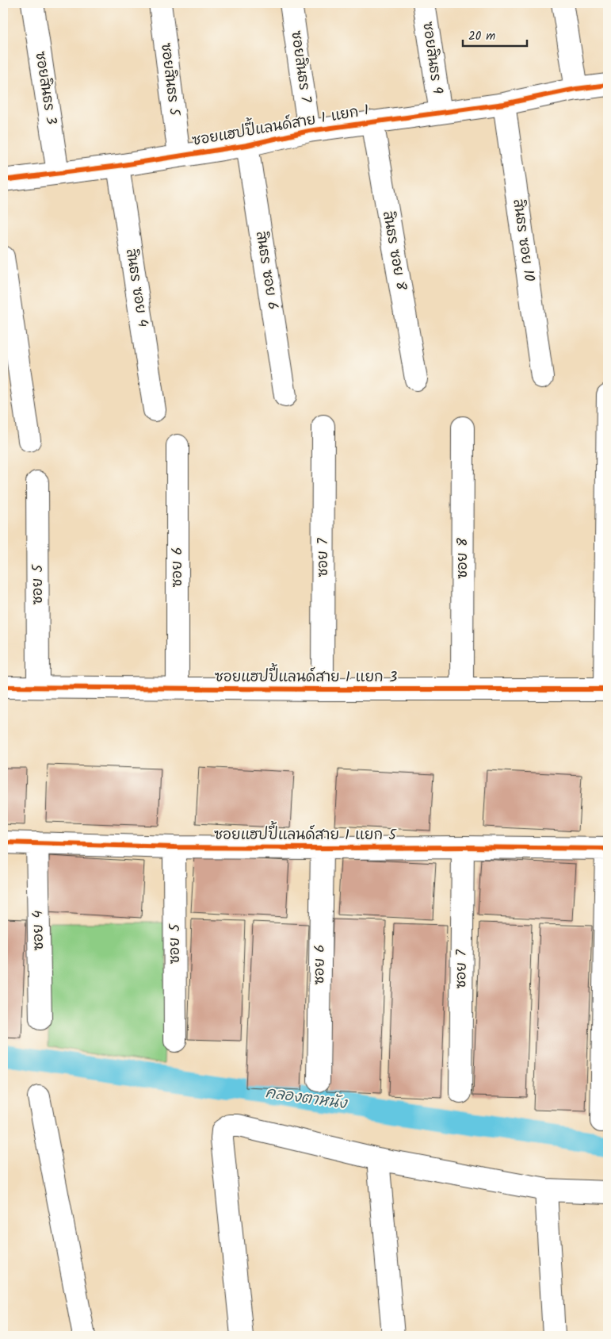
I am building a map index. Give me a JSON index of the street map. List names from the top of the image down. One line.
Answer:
{"streets":{"street":["ซอยสินธร 9","ซอยสินธร 7","ซอยสินธร 5","ซอยสินธร 3","ซอยแฮปปี้แลนด์สาย 1 แยก 1","สินธร ซอย 10","สินธร ซอย 8","สินธร ซอย 6","สินธร ซอย 4","ซอย 7","ซอย 8","ซอย 6","ซอย 5","ซอยแฮปปี้แลนด์สาย 1 แยก 3","ซอยแฮปปี้แลนด์สาย 1 แยก 5","ซอย 4"]},"crossings":[["ซอยสินธร 9","ซอยแฮปปี้แลนด์สาย 1 แยก 1"],["ซอยสินธร 7","ซอยแฮปปี้แลนด์สาย 1 แยก 1"],["ซอยสินธร 5","ซอยแฮปปี้แลนด์สาย 1 แยก 1"],["ซอยสินธร 3","ซอยแฮปปี้แลนด์สาย 1 แยก 1"],["ซอยแฮปปี้แลนด์สาย 1 แยก 1","สินธร ซอย 10"],["ซอยแฮปปี้แลนด์สาย 1 แยก 1","สินธร ซอย 8"],["ซอยแฮปปี้แลนด์สาย 1 แยก 1","สินธร ซอย 6"],["ซอยแฮปปี้แลนด์สาย 1 แยก 1","สินธร ซอย 4"],["ซอย 7","ซอยแฮปปี้แลนด์สาย 1 แยก 3"],["ซอย 7","ซอยแฮปปี้แลนด์สาย 1 แยก 5"],["ซอย 8","ซอยแฮปปี้แลนด์สาย 1 แยก 3"],["ซอย 6","ซอยแฮปปี้แลนด์สาย 1 แยก 3"],["ซอย 6","ซอยแฮปปี้แลนด์สาย 1 แยก 5"],["ซอย 5","ซอยแฮปปี้แลนด์สาย 1 แยก 3"],["ซอย 5","ซอยแฮปปี้แลนด์สาย 1 แยก 5"],["ซอยแฮปปี้แลนด์สาย 1 แยก 5","ซอย 4"]],"water":["คลองตาหนัง"],"scale_bar":"20 m"}
